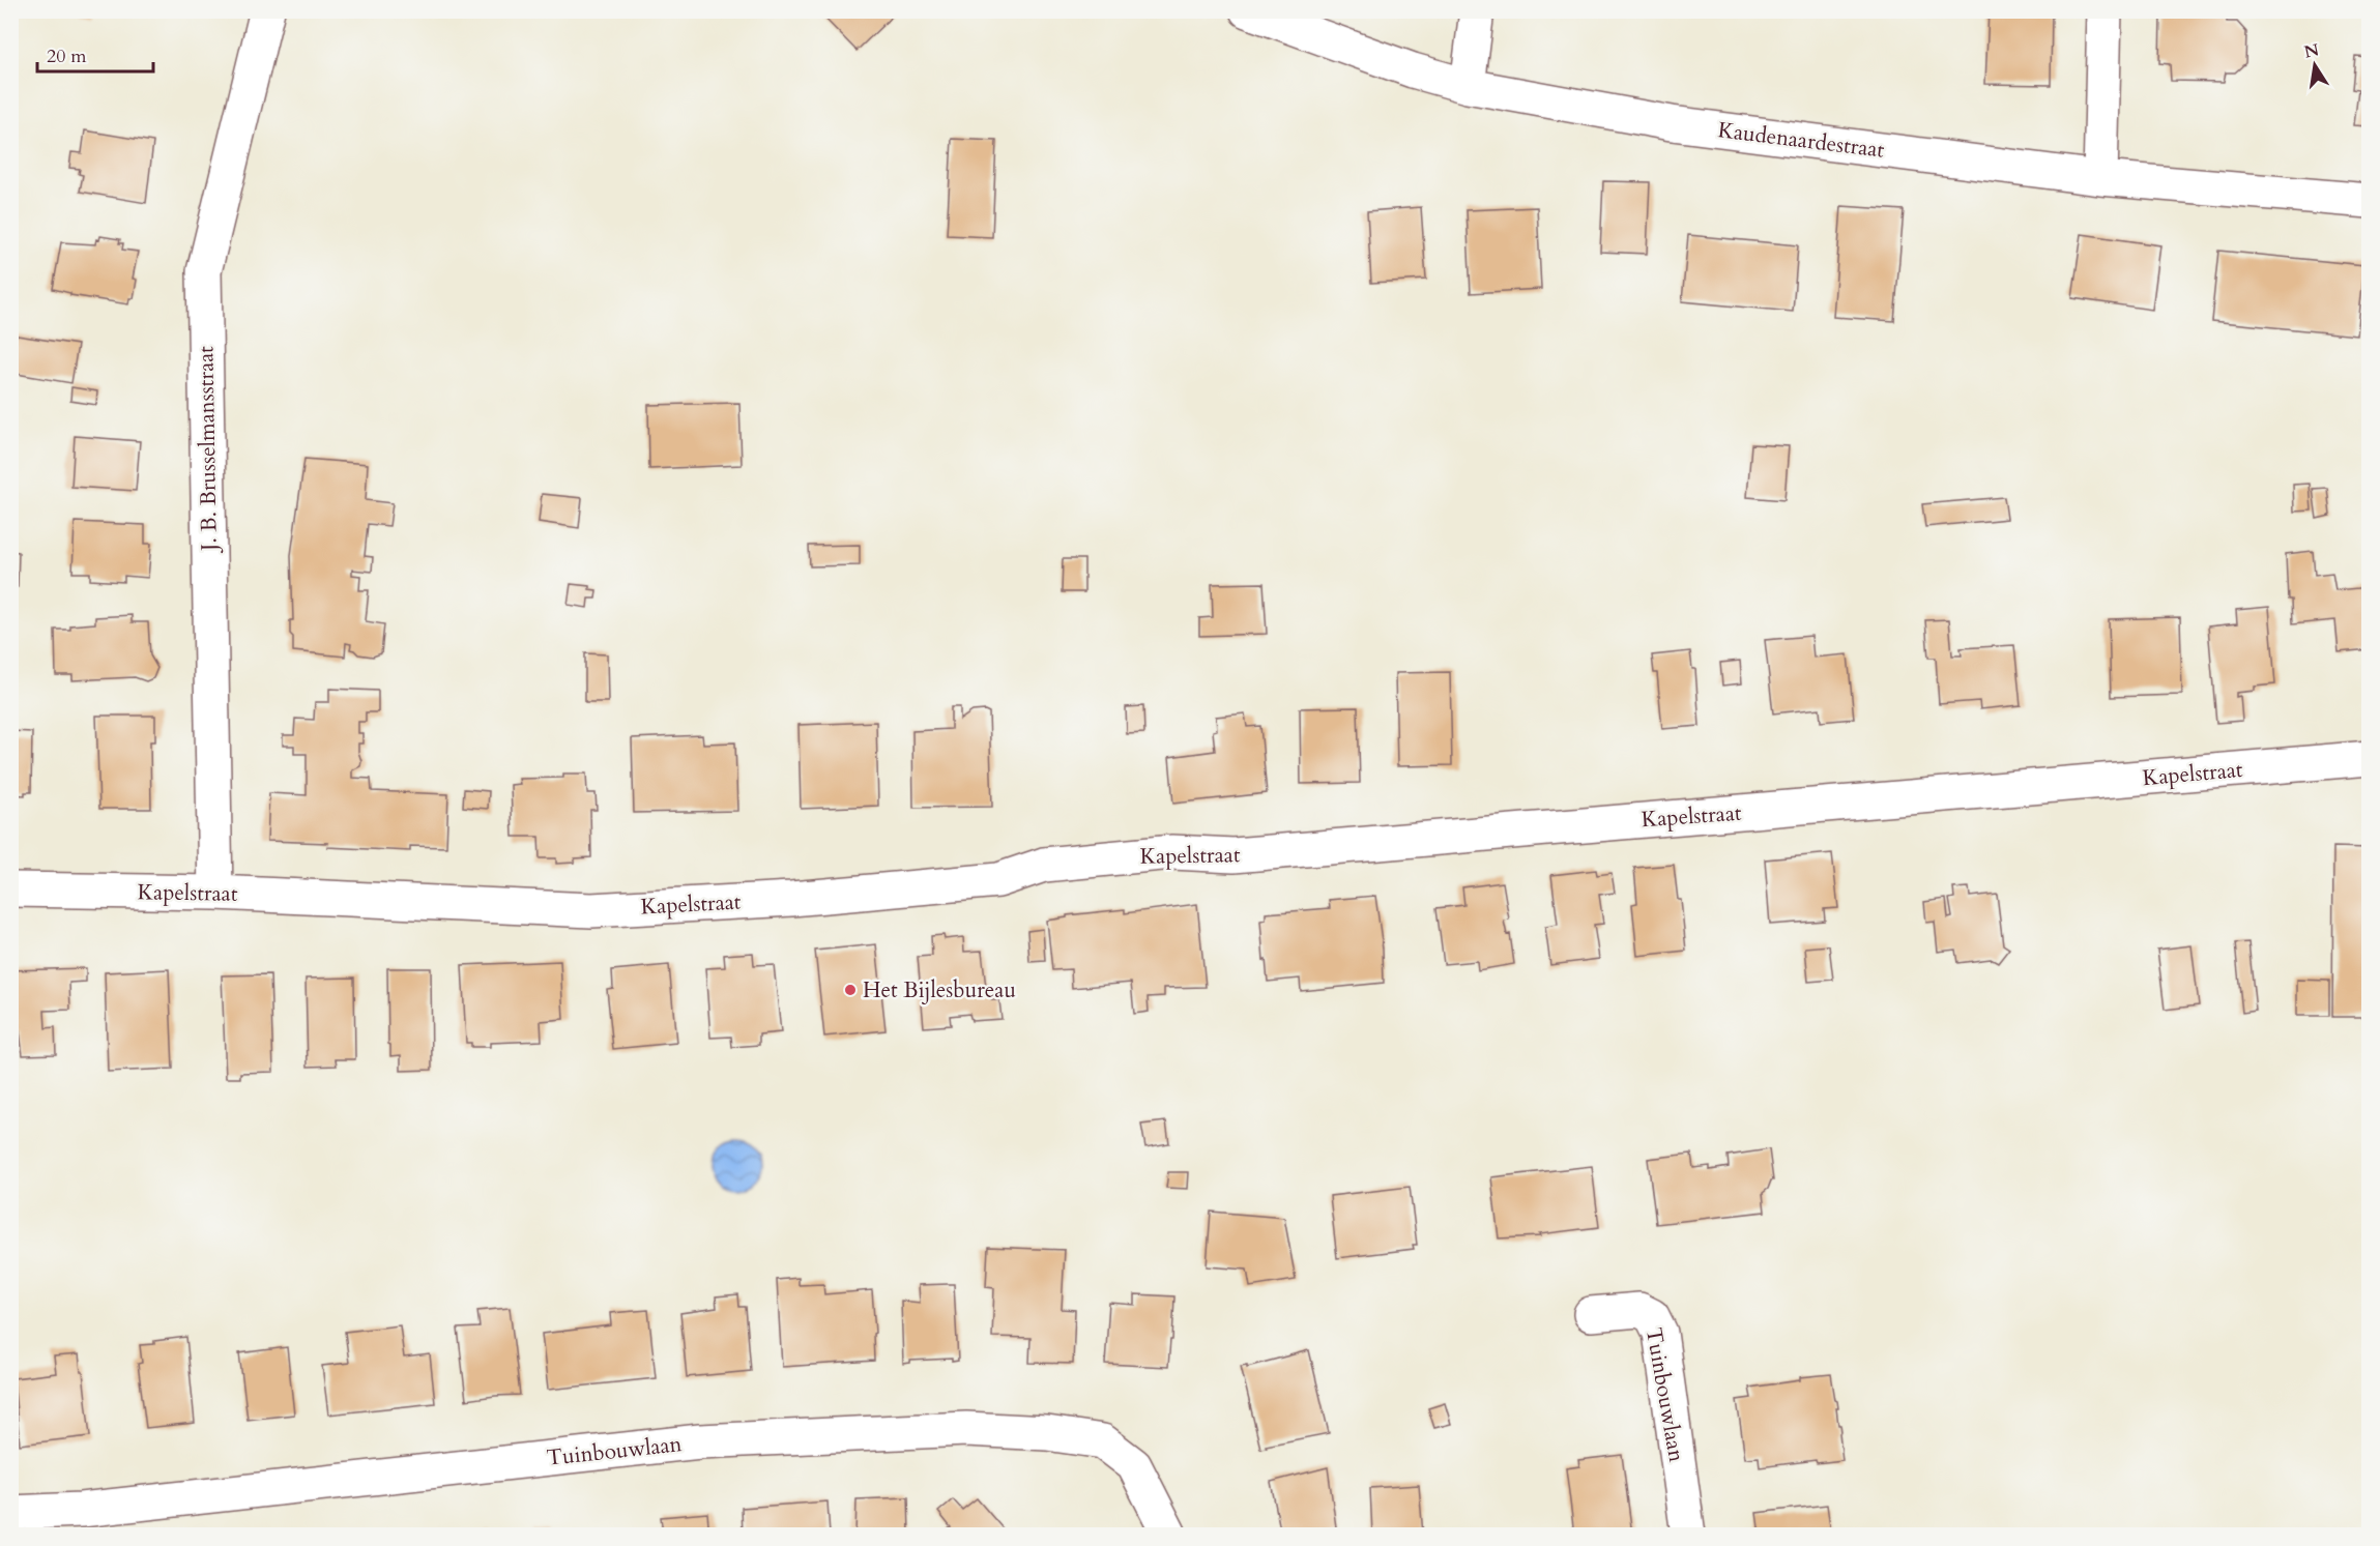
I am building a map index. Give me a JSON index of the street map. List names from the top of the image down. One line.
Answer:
{"streets":{"street":["Kaudenaardestraat","J. B. Brusselmansstraat","Kapelstraat","Tuinbouwlaan"]},"crossings":[["J. B. Brusselmansstraat","Kapelstraat"]],"places":["Het Bijlesbureau"],"scale_bar":"20 m","north":"top"}
